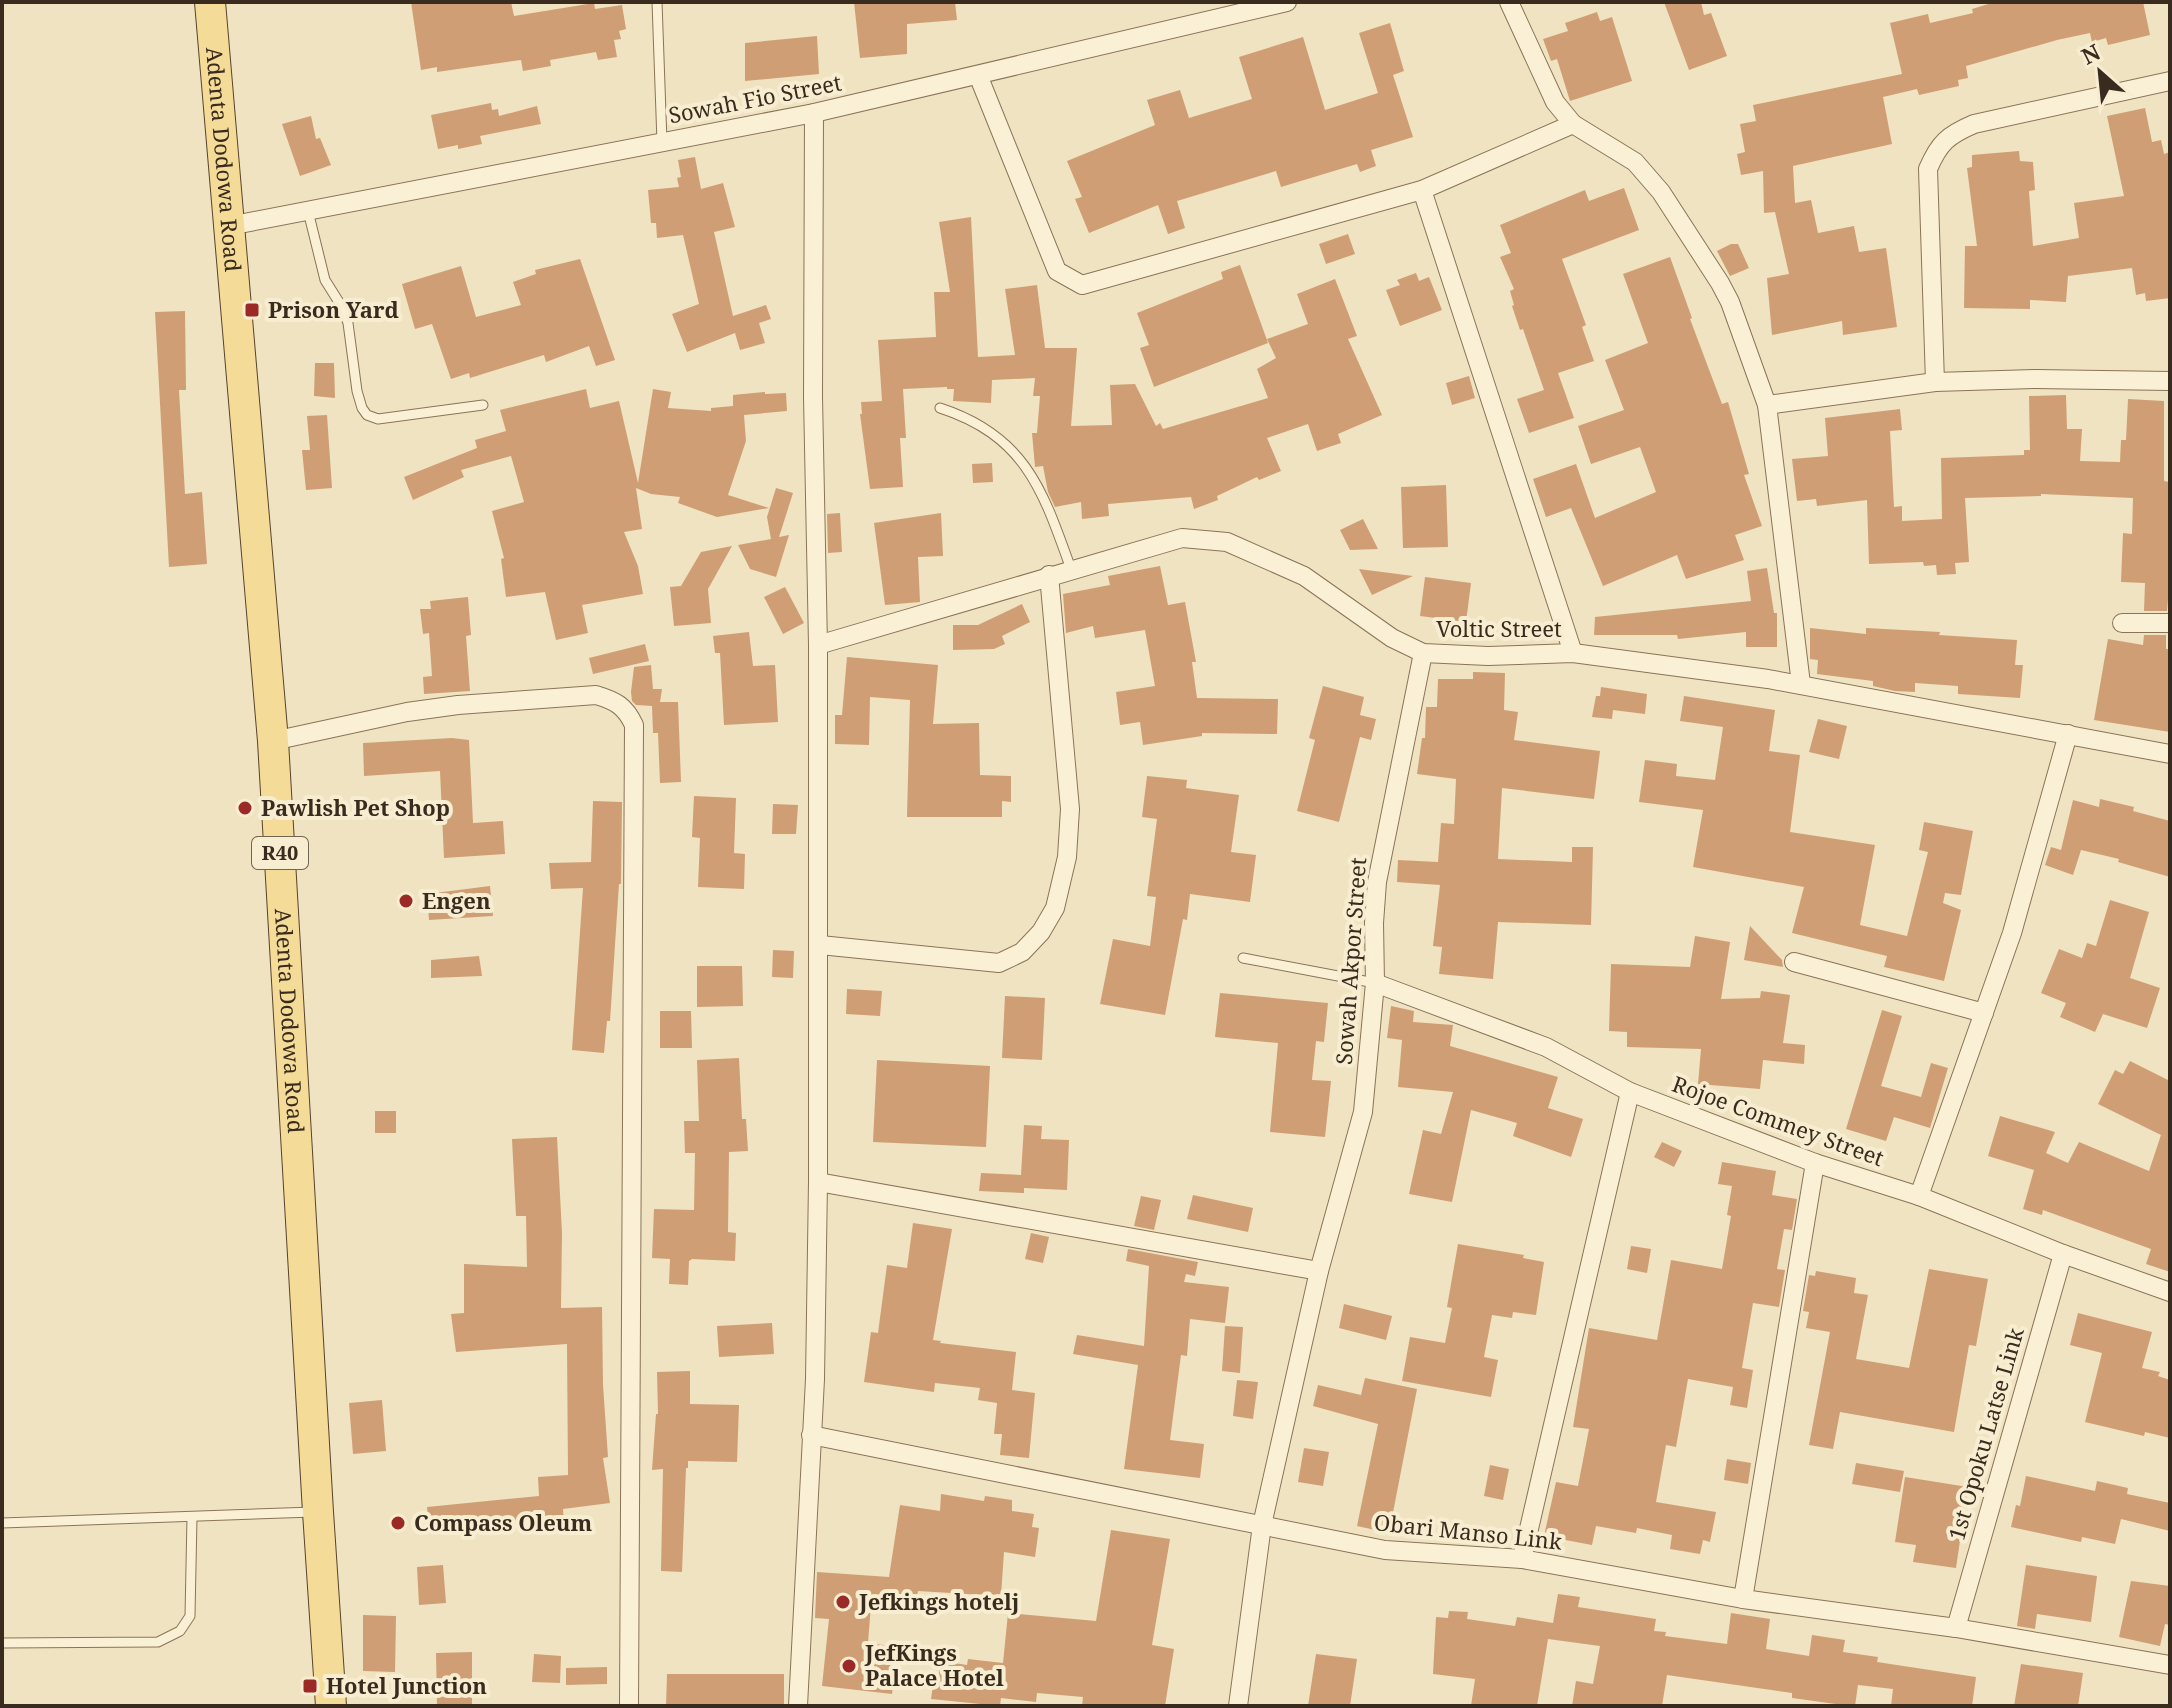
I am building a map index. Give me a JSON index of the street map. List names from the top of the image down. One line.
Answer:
{"streets":{"main road":["Adenta Dodowa Road","R40"],"street":["Sowah Fio Street","Voltic Street","Sowah Akpor Street","Rojoe Commey Street","1st Opoku Latse Link","Obari Manso Link"]},"crossings":[["Sowah Fio Street","Adenta Dodowa Road"],["Voltic Street","Sowah Akpor Street"],["Sowah Akpor Street","Rojoe Commey Street"],["Sowah Akpor Street","Obari Manso Link"],["Rojoe Commey Street","1st Opoku Latse Link"],["1st Opoku Latse Link","Obari Manso Link"]],"places":{"transit":["Prison Yard","Hotel Junction"],"other":["Pawlish Pet Shop","Engen","Compass Oleum","Jefkings hotelj","JefKings Palace Hotel"]},"north":"top left"}
